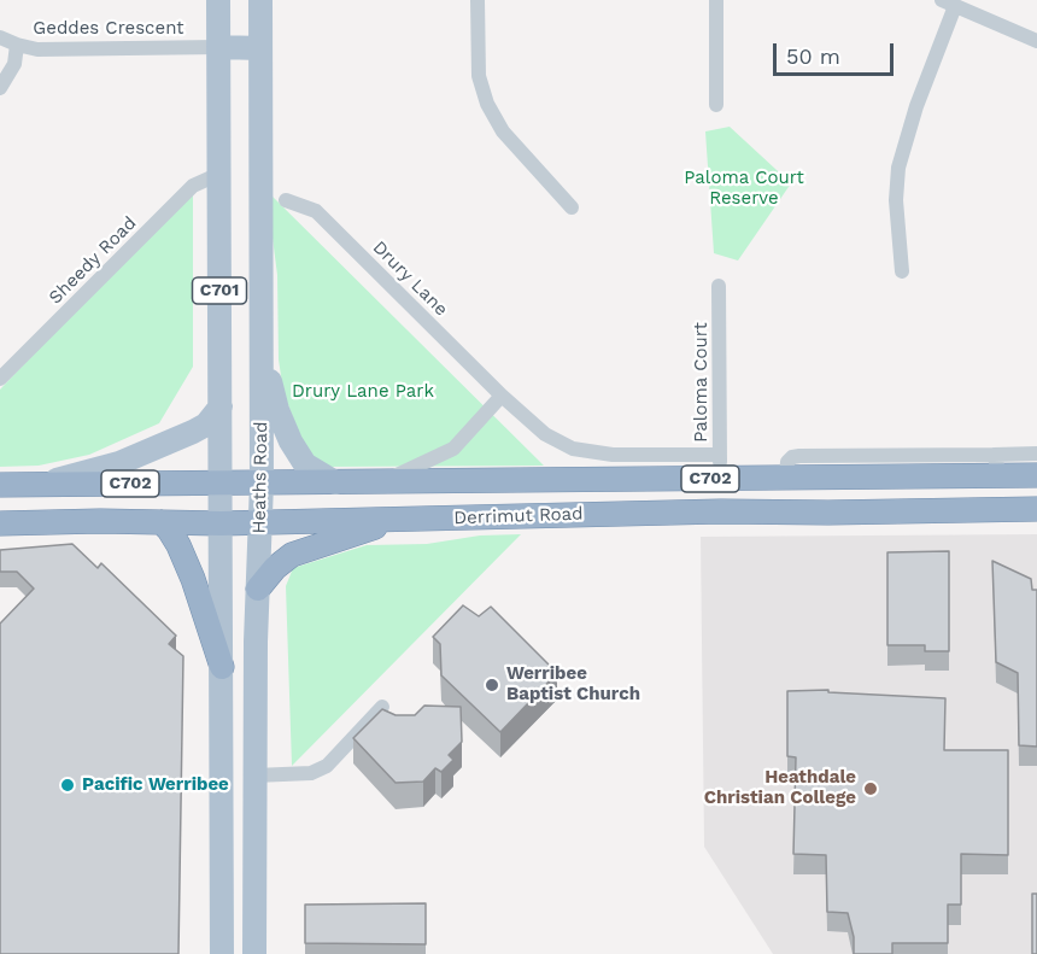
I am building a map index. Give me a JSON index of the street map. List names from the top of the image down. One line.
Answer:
{"streets":{"highway":["C702","Derrimut Road"],"main road":["C701","Heaths Road"],"street":["Geddes Crescent","Sheedy Road","Drury Lane","Paloma Court"]},"crossings":[["Geddes Crescent","C701"],["Sheedy Road","C701"],["Drury Lane","Paloma Court"],["C701","Derrimut Road"],["Paloma Court","Derrimut Road"],["Heaths Road","Derrimut Road"]],"parks":["Paloma Court Reserve","Drury Lane Park"],"places":["Werribee Baptist Church","Pacific Werribee","Heathdale Christian College"],"scale_bar":"50 m"}
